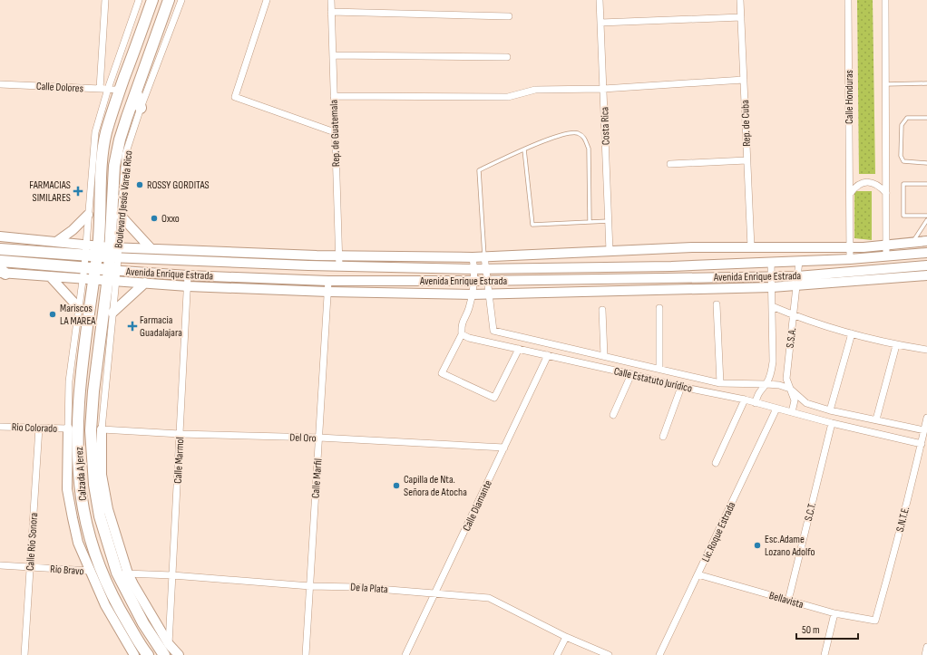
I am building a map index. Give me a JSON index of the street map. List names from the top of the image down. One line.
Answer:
{"streets":{"main road":["Boulevard Jesús Varela Rico","Avenida Enrique Estrada","Calzada A Jerez"],"street":["Calle Dolores","Calle Honduras","Rep. de Cuba","Costa Rica","Rep. de Guatemala","S.S.A.","Calle Estatuto Jurídico","Rio Colorado","Del Oro","Calle Marmol","Calle Marfil","Calle Diamante","S.C.T.","S.N.T.E.","Lic.Roque Estrada","Calle Río Sonora","Rio Bravo","De la Plata","Bellavista"]},"crossings":[["Calle Dolores","Boulevard Jesús Varela Rico"],["Calle Honduras","Avenida Enrique Estrada"],["Rep. de Guatemala","Avenida Enrique Estrada"],["Boulevard Jesús Varela Rico","Avenida Enrique Estrada"],["Boulevard Jesús Varela Rico","Rio Colorado"],["Boulevard Jesús Varela Rico","Del Oro"],["Boulevard Jesús Varela Rico","Calzada A Jerez"],["Avenida Enrique Estrada","S.S.A."],["Avenida Enrique Estrada","Calle Marmol"],["Avenida Enrique Estrada","Calzada A Jerez"],["Avenida Enrique Estrada","Calle Marfil"],["S.S.A.","Calle Estatuto Jurídico"],["Calle Estatuto Jurídico","Calle Diamante"],["Calle Estatuto Jurídico","S.C.T."],["Calle Estatuto Jurídico","S.N.T.E."],["Calle Estatuto Jurídico","Lic.Roque Estrada"],["Rio Colorado","Calle Río Sonora"],["Del Oro","Calle Marmol"],["Del Oro","Calle Marfil"],["Del Oro","Calle Diamante"],["Calle Marmol","De la Plata"],["Calzada A Jerez","De la Plata"],["Calle Marfil","De la Plata"],["Calle Diamante","De la Plata"],["S.C.T.","Bellavista"],["S.N.T.E.","Bellavista"],["Lic.Roque Estrada","Bellavista"],["Calle Río Sonora","Rio Bravo"]],"places":{"other":["ROSSY GORDITAS","Oxxo","Mariscos LA MAREA","Capilla de Nta. Señora de Atocha","Esc.Adame Lozano Adolfo"],"health":["FARMACIAS SIMILARES","Farmacia Guadalajara"]},"scale_bar":"50 m"}
